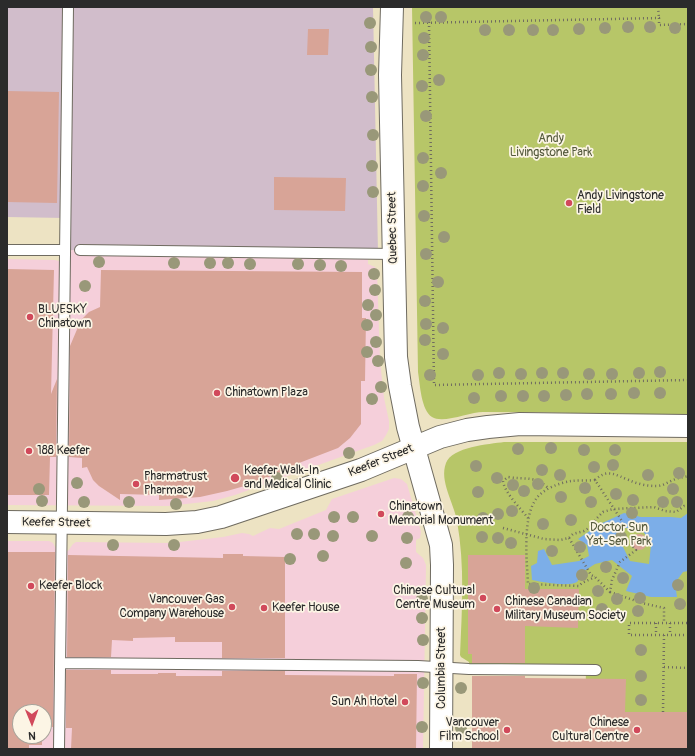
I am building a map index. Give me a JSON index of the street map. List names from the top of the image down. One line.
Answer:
{"streets":{"street":["Quebec Street","Keefer Street","Columbia Street"]},"crossings":[["Quebec Street","Keefer Street"],["Quebec Street","Columbia Street"],["Keefer Street","Columbia Street"]],"parks":["Andy Livingstone Park","Doctor Sun Yat-Sen Park"],"places":["Andy Livingstone Field","BLUESKY Chinatown","Chinatown Plaza","188 Keefer","Keefer Walk-In and Medical Clinic","Pharmatrust Pharmacy","Chinatown Memorial Monument","Keefer Block","Chinese Cultural Centre Museum","Vancouver Gas Company Warehouse","Keefer House","Chinese Canadian Military Museum Society","Sun Ah Hotel","Vancouver Film School","Chinese Cultural Centre"],"north":"bottom"}
